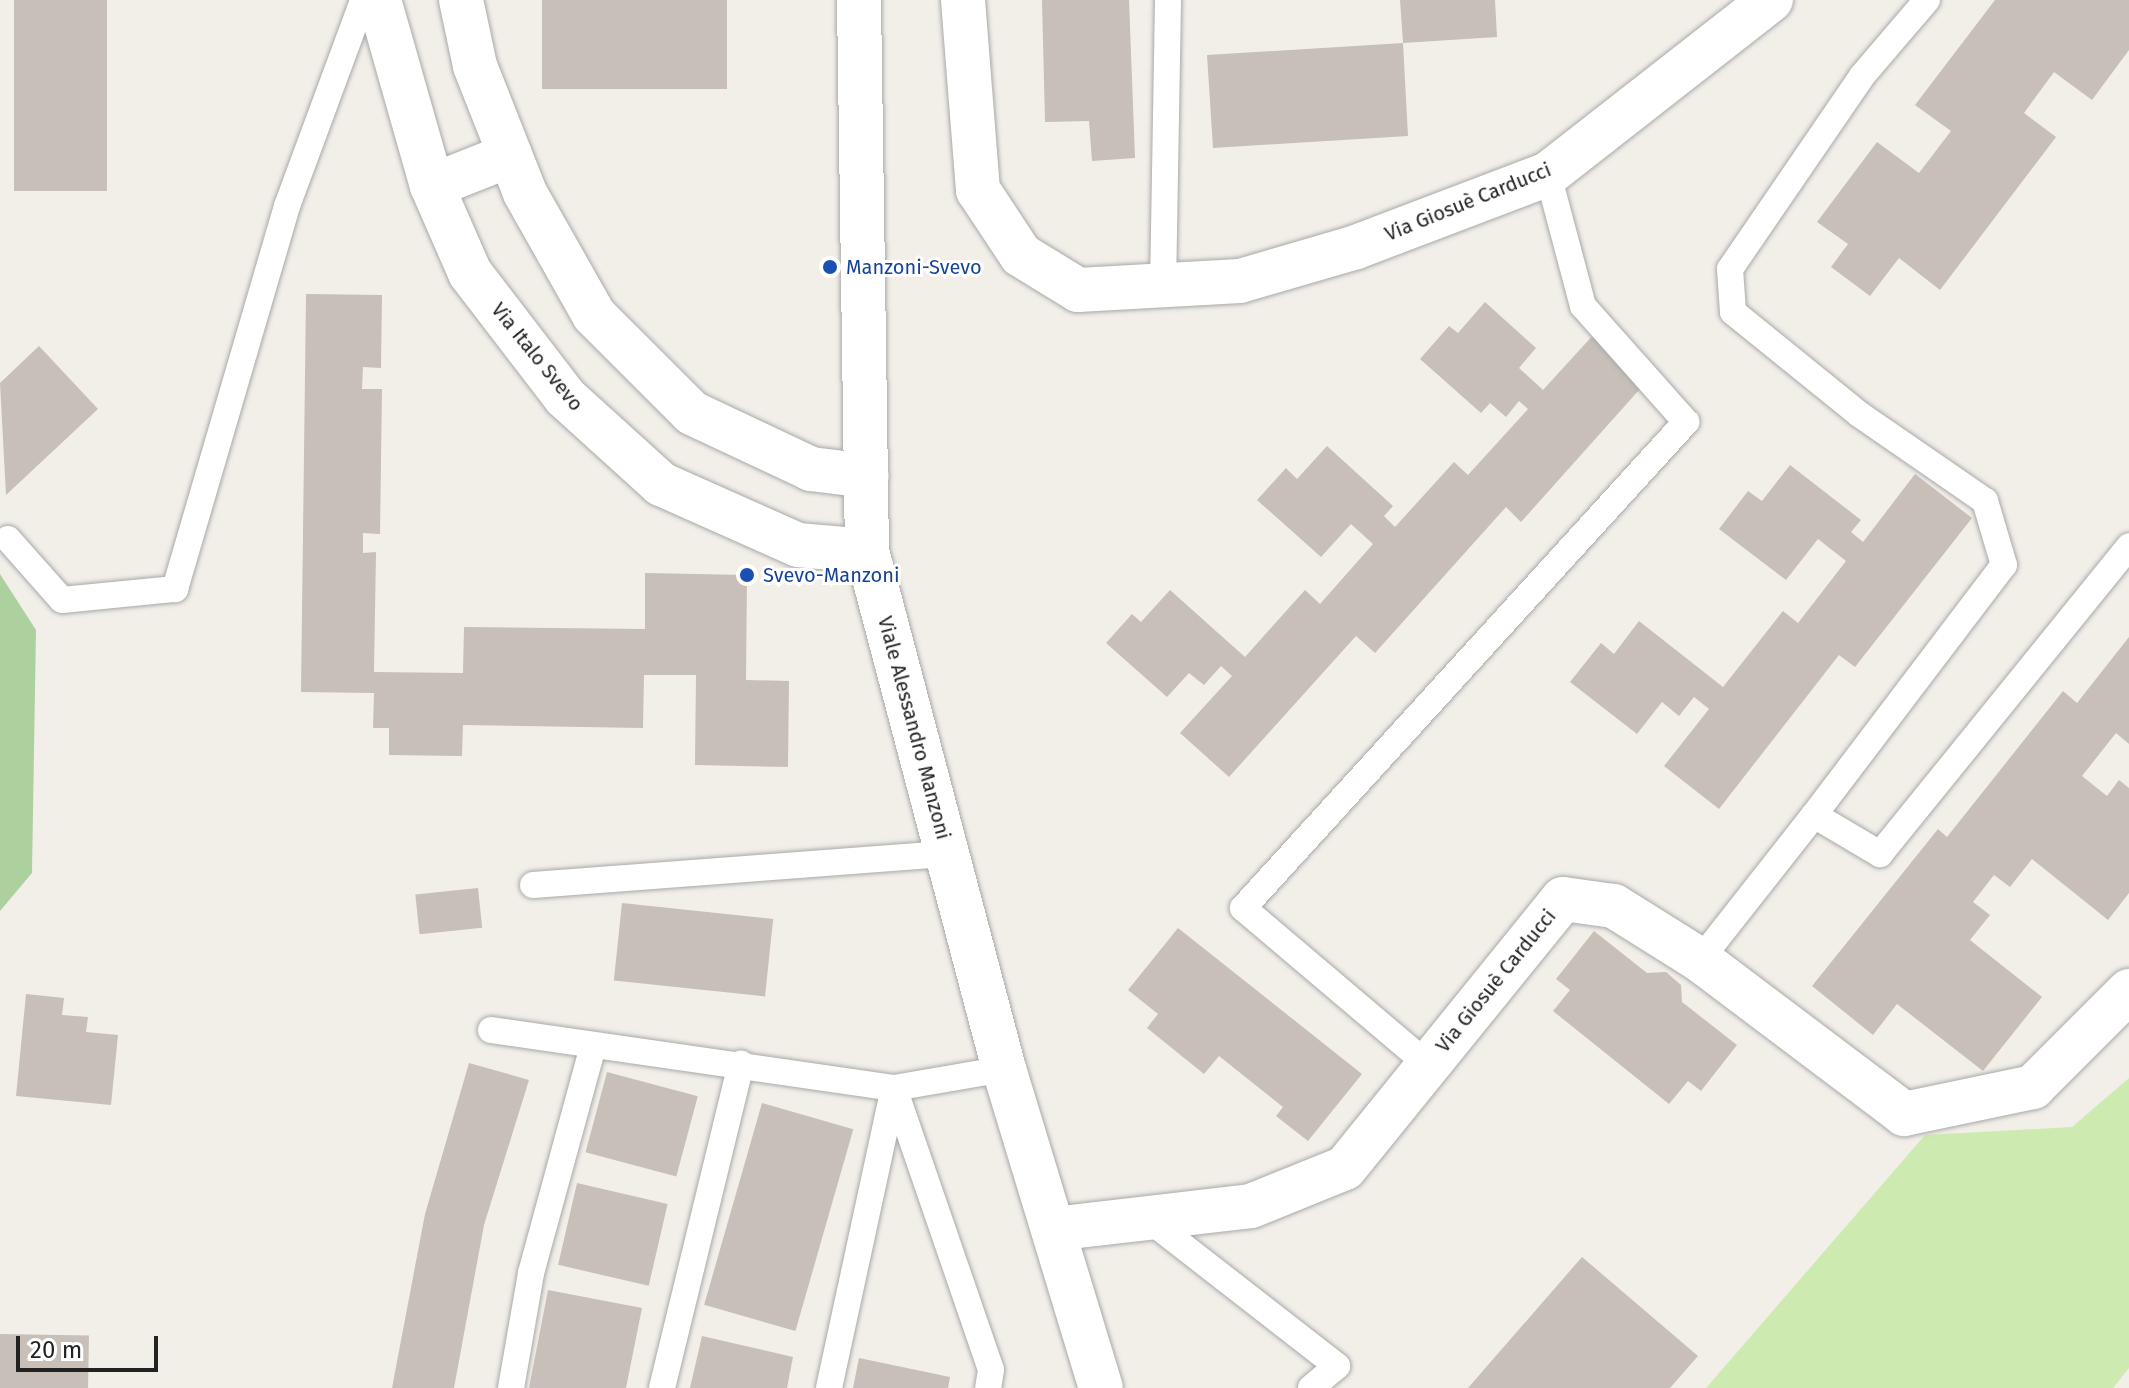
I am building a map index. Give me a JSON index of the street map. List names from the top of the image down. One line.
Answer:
{"streets":{"street":["Via Giosuè Carducci","Via Italo Svevo","Viale Alessandro Manzoni"]},"crossings":[["Via Giosuè Carducci","Viale Alessandro Manzoni"],["Via Italo Svevo","Viale Alessandro Manzoni"]],"places":["Manzoni-Svevo","Svevo-Manzoni"],"scale_bar":"20 m"}
